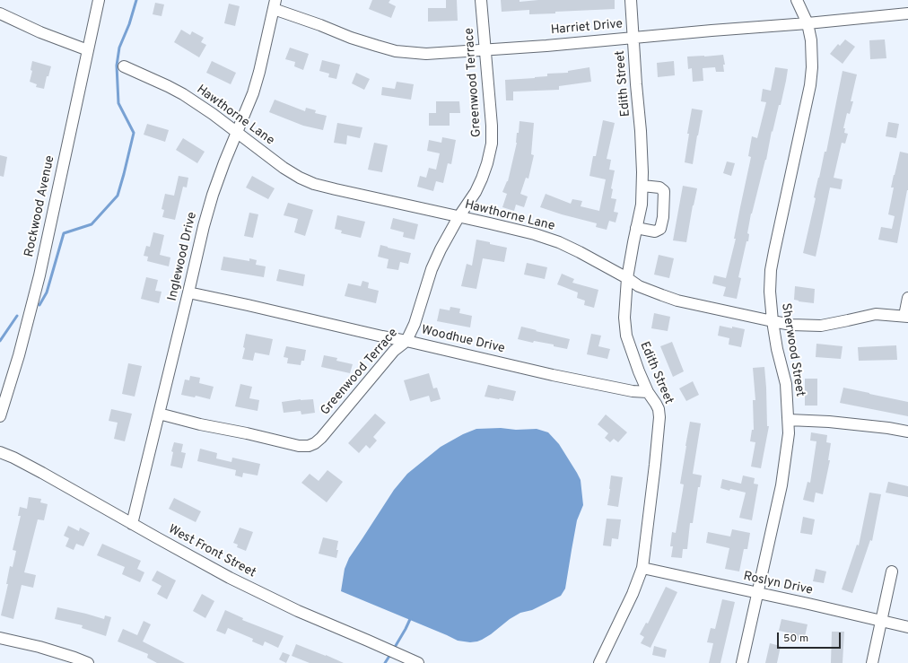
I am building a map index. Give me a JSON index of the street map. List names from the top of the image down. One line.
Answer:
{"streets":{"street":["Harriet Drive","Greenwood Terrace","Edith Street","Hawthorne Lane","Rockwood Avenue","Inglewood Drive","Woodhue Drive","Sherwood Street","West Front Street","Roslyn Drive"]},"crossings":[["Harriet Drive","Greenwood Terrace"],["Harriet Drive","Edith Street"],["Harriet Drive","Inglewood Drive"],["Harriet Drive","Sherwood Street"],["Greenwood Terrace","Hawthorne Lane"],["Greenwood Terrace","Inglewood Drive"],["Greenwood Terrace","Woodhue Drive"],["Edith Street","Hawthorne Lane"],["Edith Street","Woodhue Drive"],["Edith Street","Roslyn Drive"],["Hawthorne Lane","Inglewood Drive"],["Hawthorne Lane","Sherwood Street"],["Inglewood Drive","Woodhue Drive"],["Inglewood Drive","West Front Street"],["Sherwood Street","Roslyn Drive"]],"scale_bar":"50 m"}
